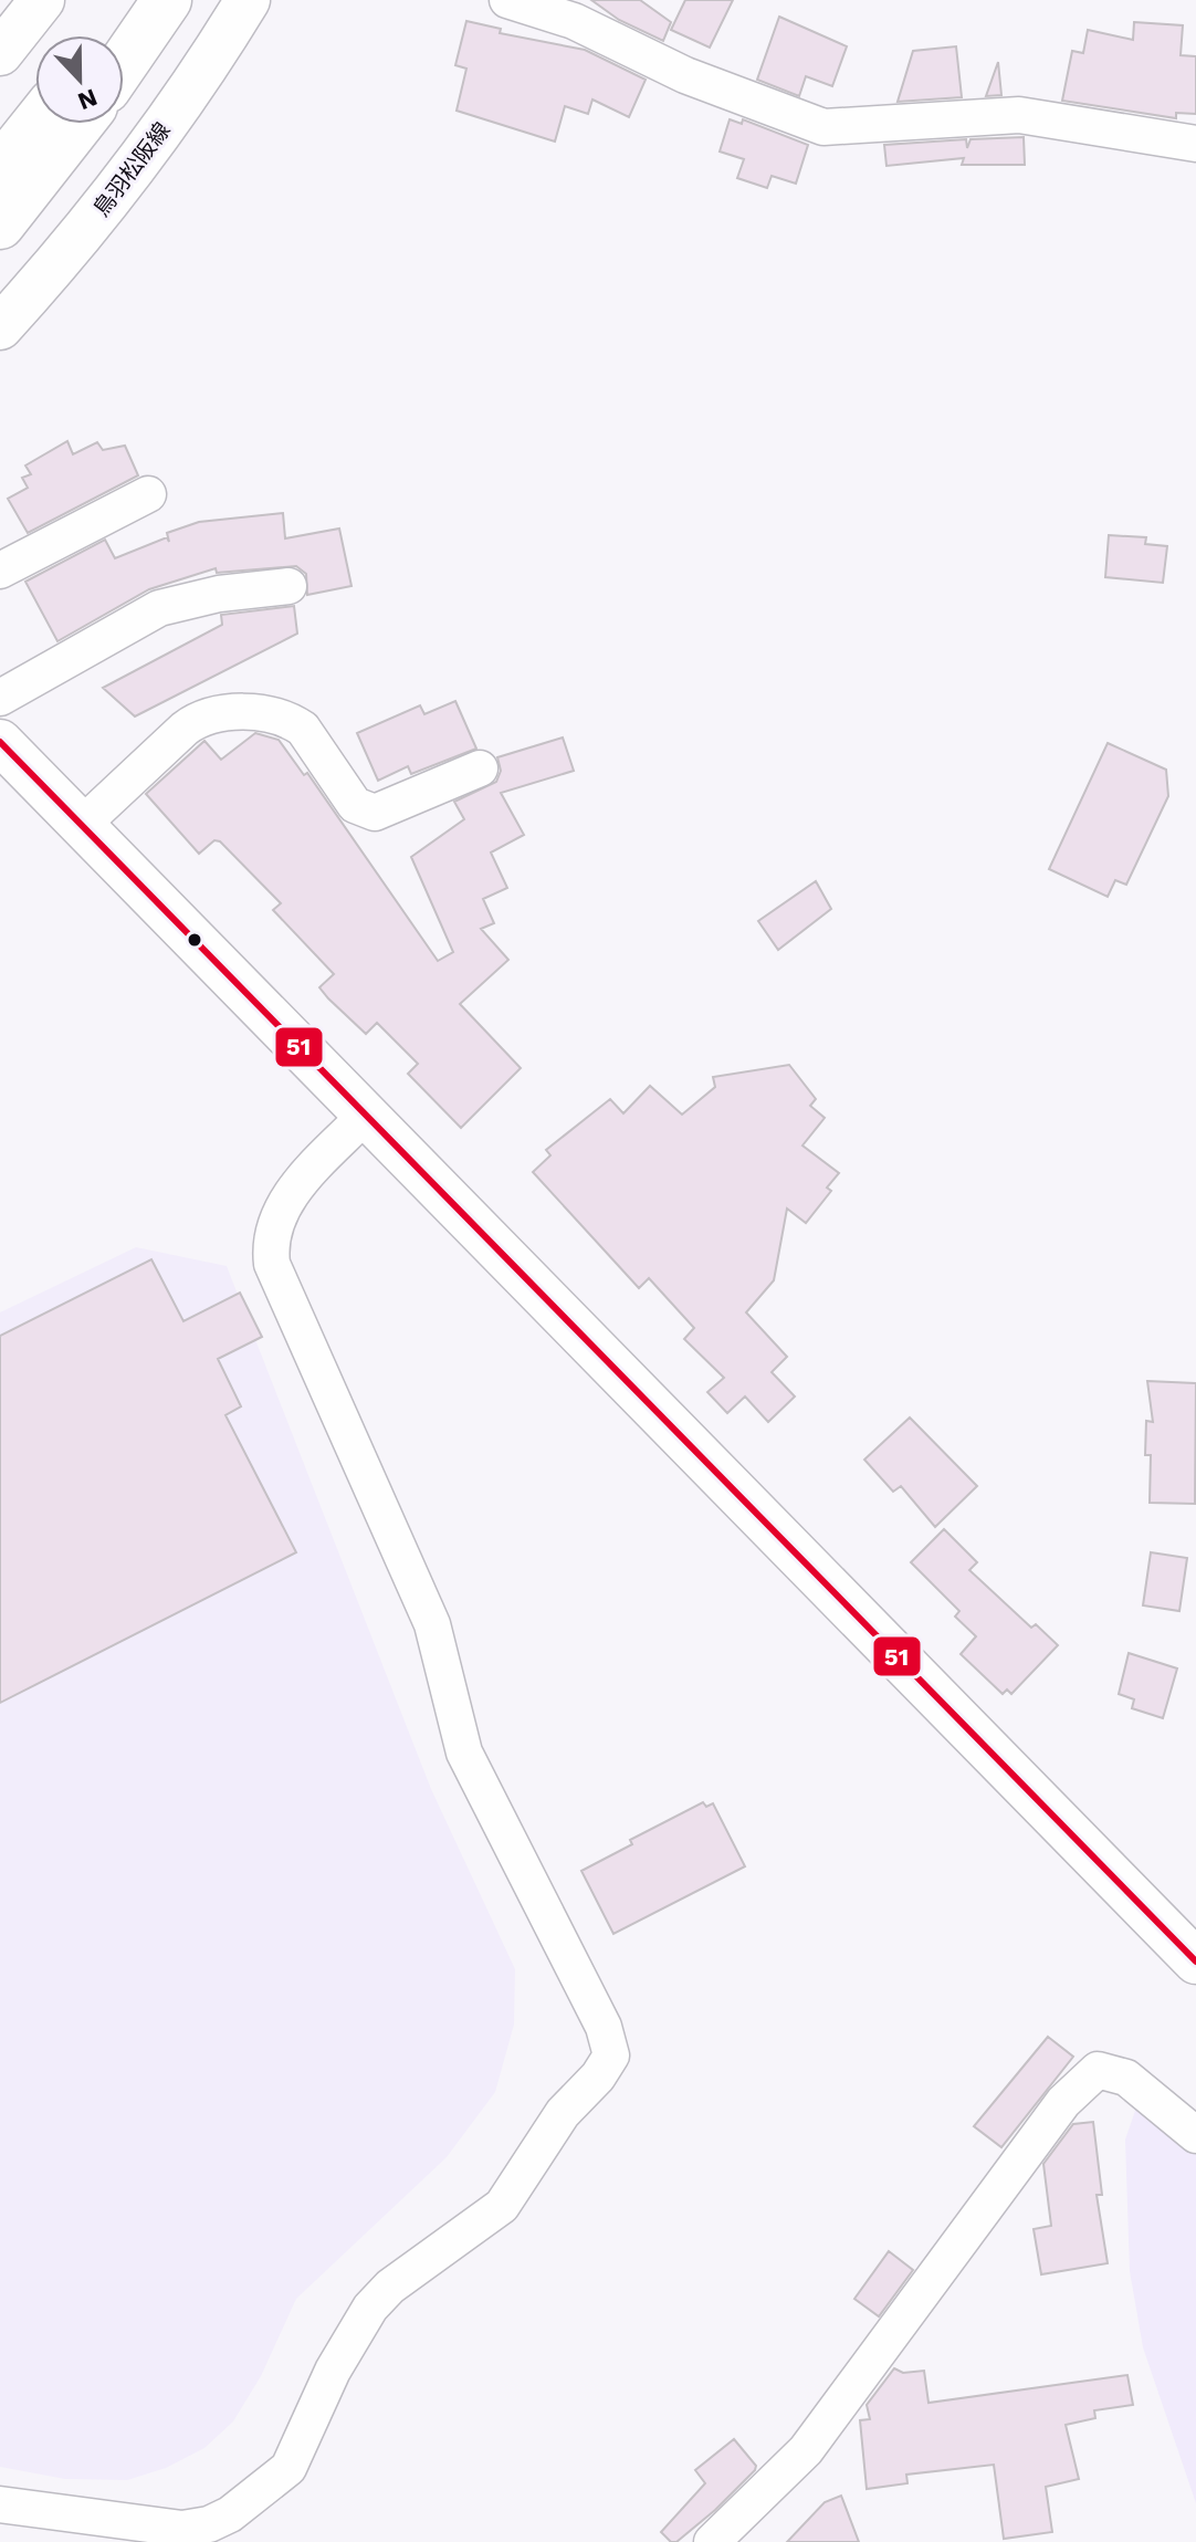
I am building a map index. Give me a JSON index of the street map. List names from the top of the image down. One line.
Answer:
{"streets":{"main road":["鳥羽松阪線"]},"lines":["transit line 51"],"north":"bottom"}
